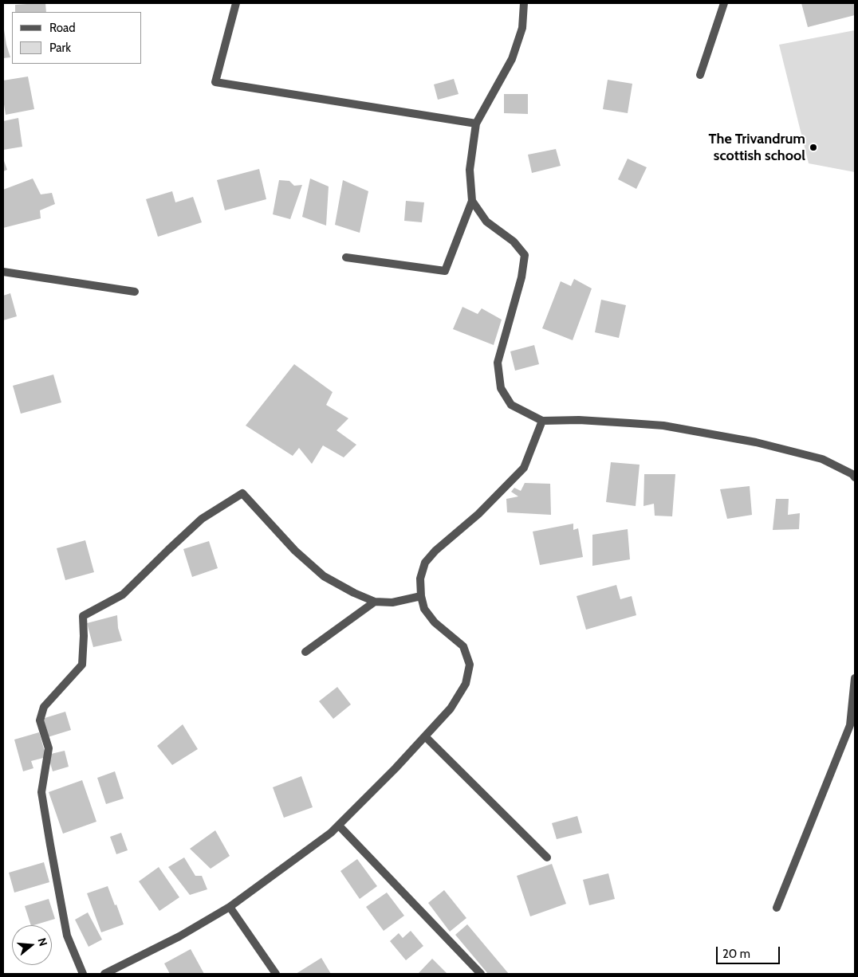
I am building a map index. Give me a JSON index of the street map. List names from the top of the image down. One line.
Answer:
{"places":["The Trivandrum scottish school"],"legend":["Road","Park"],"scale_bar":"20 m","north":"right"}
